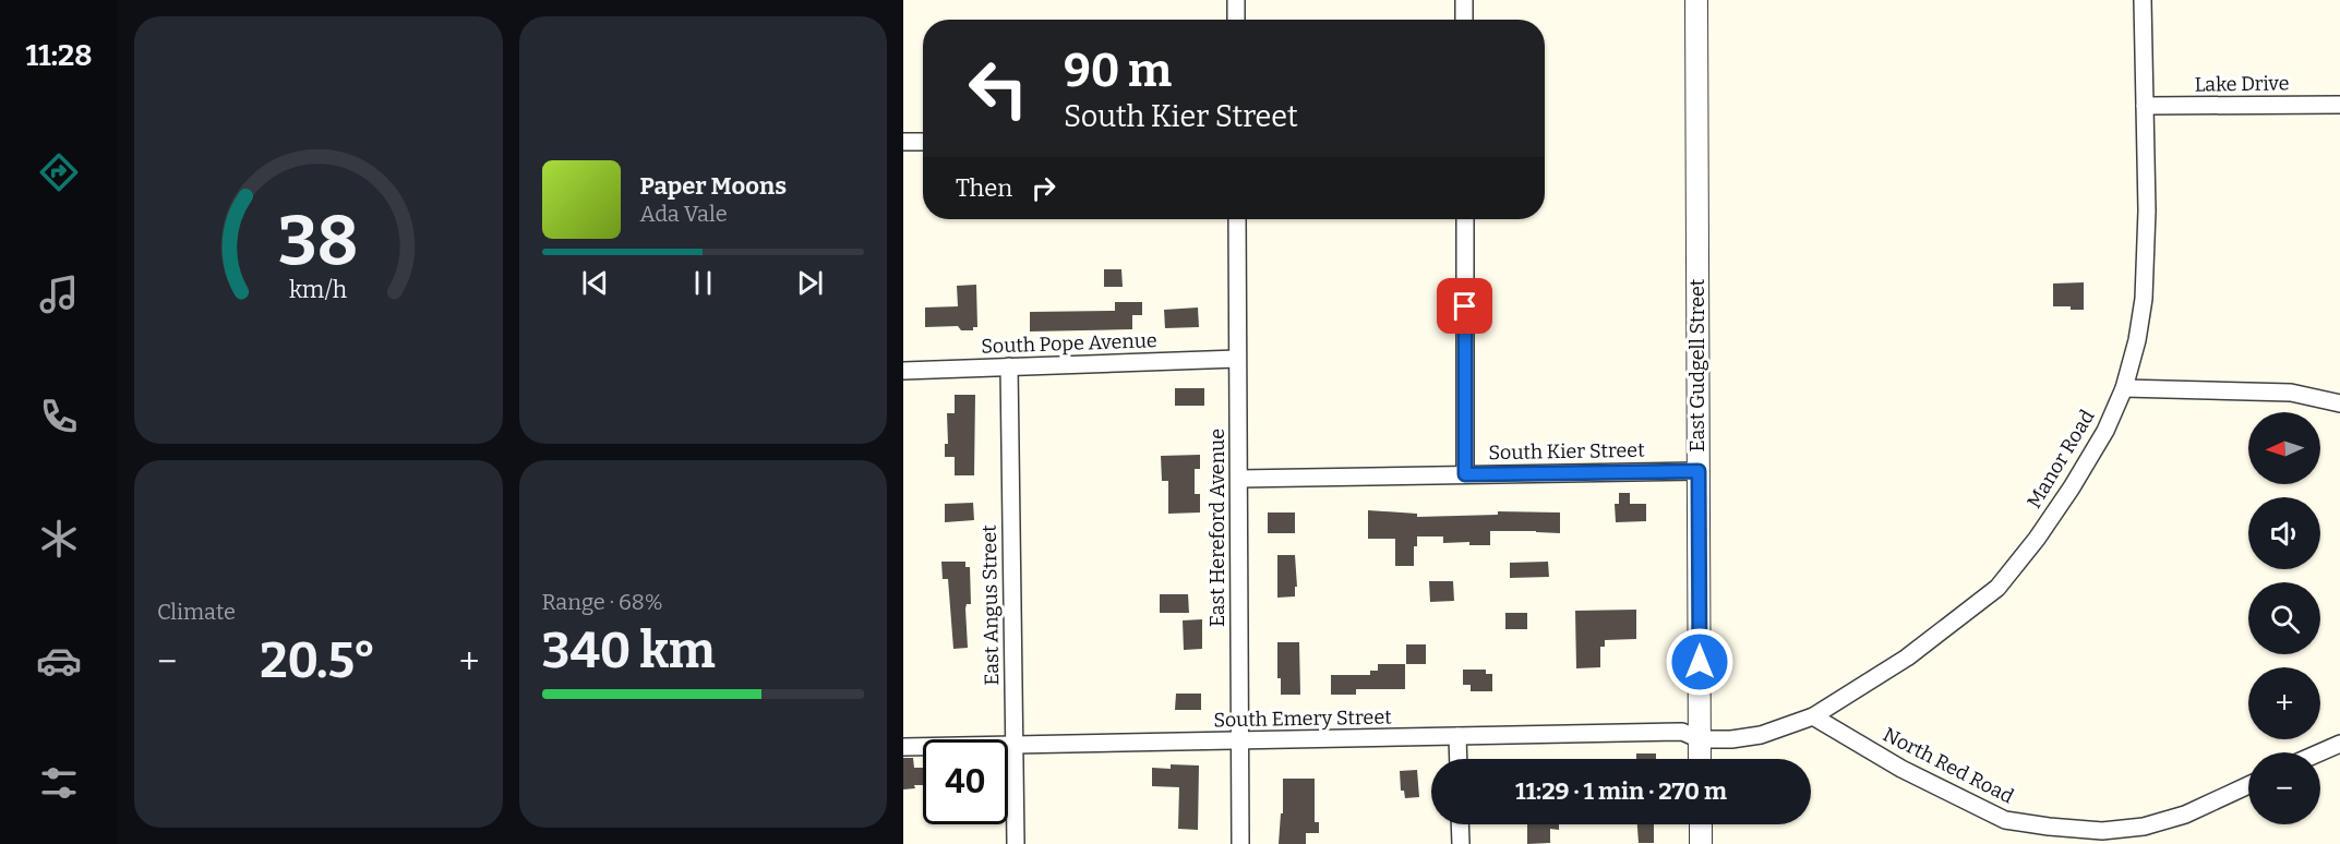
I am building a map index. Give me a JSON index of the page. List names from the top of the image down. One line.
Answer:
{"streets":{"street":["Lake Drive","South Pope Avenue","East Gudgell Street","South Kier Street","Manor Road","East Hereford Avenue","East Angus Street","South Emery Street","North Red Road"]},"crossings":[["Lake Drive","Manor Road"],["South Pope Avenue","East Hereford Avenue"],["South Pope Avenue","East Angus Street"],["East Gudgell Street","South Kier Street"],["East Gudgell Street","Manor Road"],["East Gudgell Street","South Emery Street"],["South Kier Street","East Hereford Avenue"],["Manor Road","South Emery Street"],["Manor Road","North Red Road"],["East Hereford Avenue","South Emery Street"],["East Angus Street","South Emery Street"]],"north":"left","page":{"tabs":"11:28","turn":["90 m","South Kier Street"],"then":"Then","song":["Paper Moons","Ada Vale"],"map_buttons":["+","−"],"tile":["Climate",["Range · 68%","340 km"]],"heat":["−","20.5°","+"],"limit":"40","trip":"11:29 · 1 min · 270 m","gauge":["38","km/h"]}}
